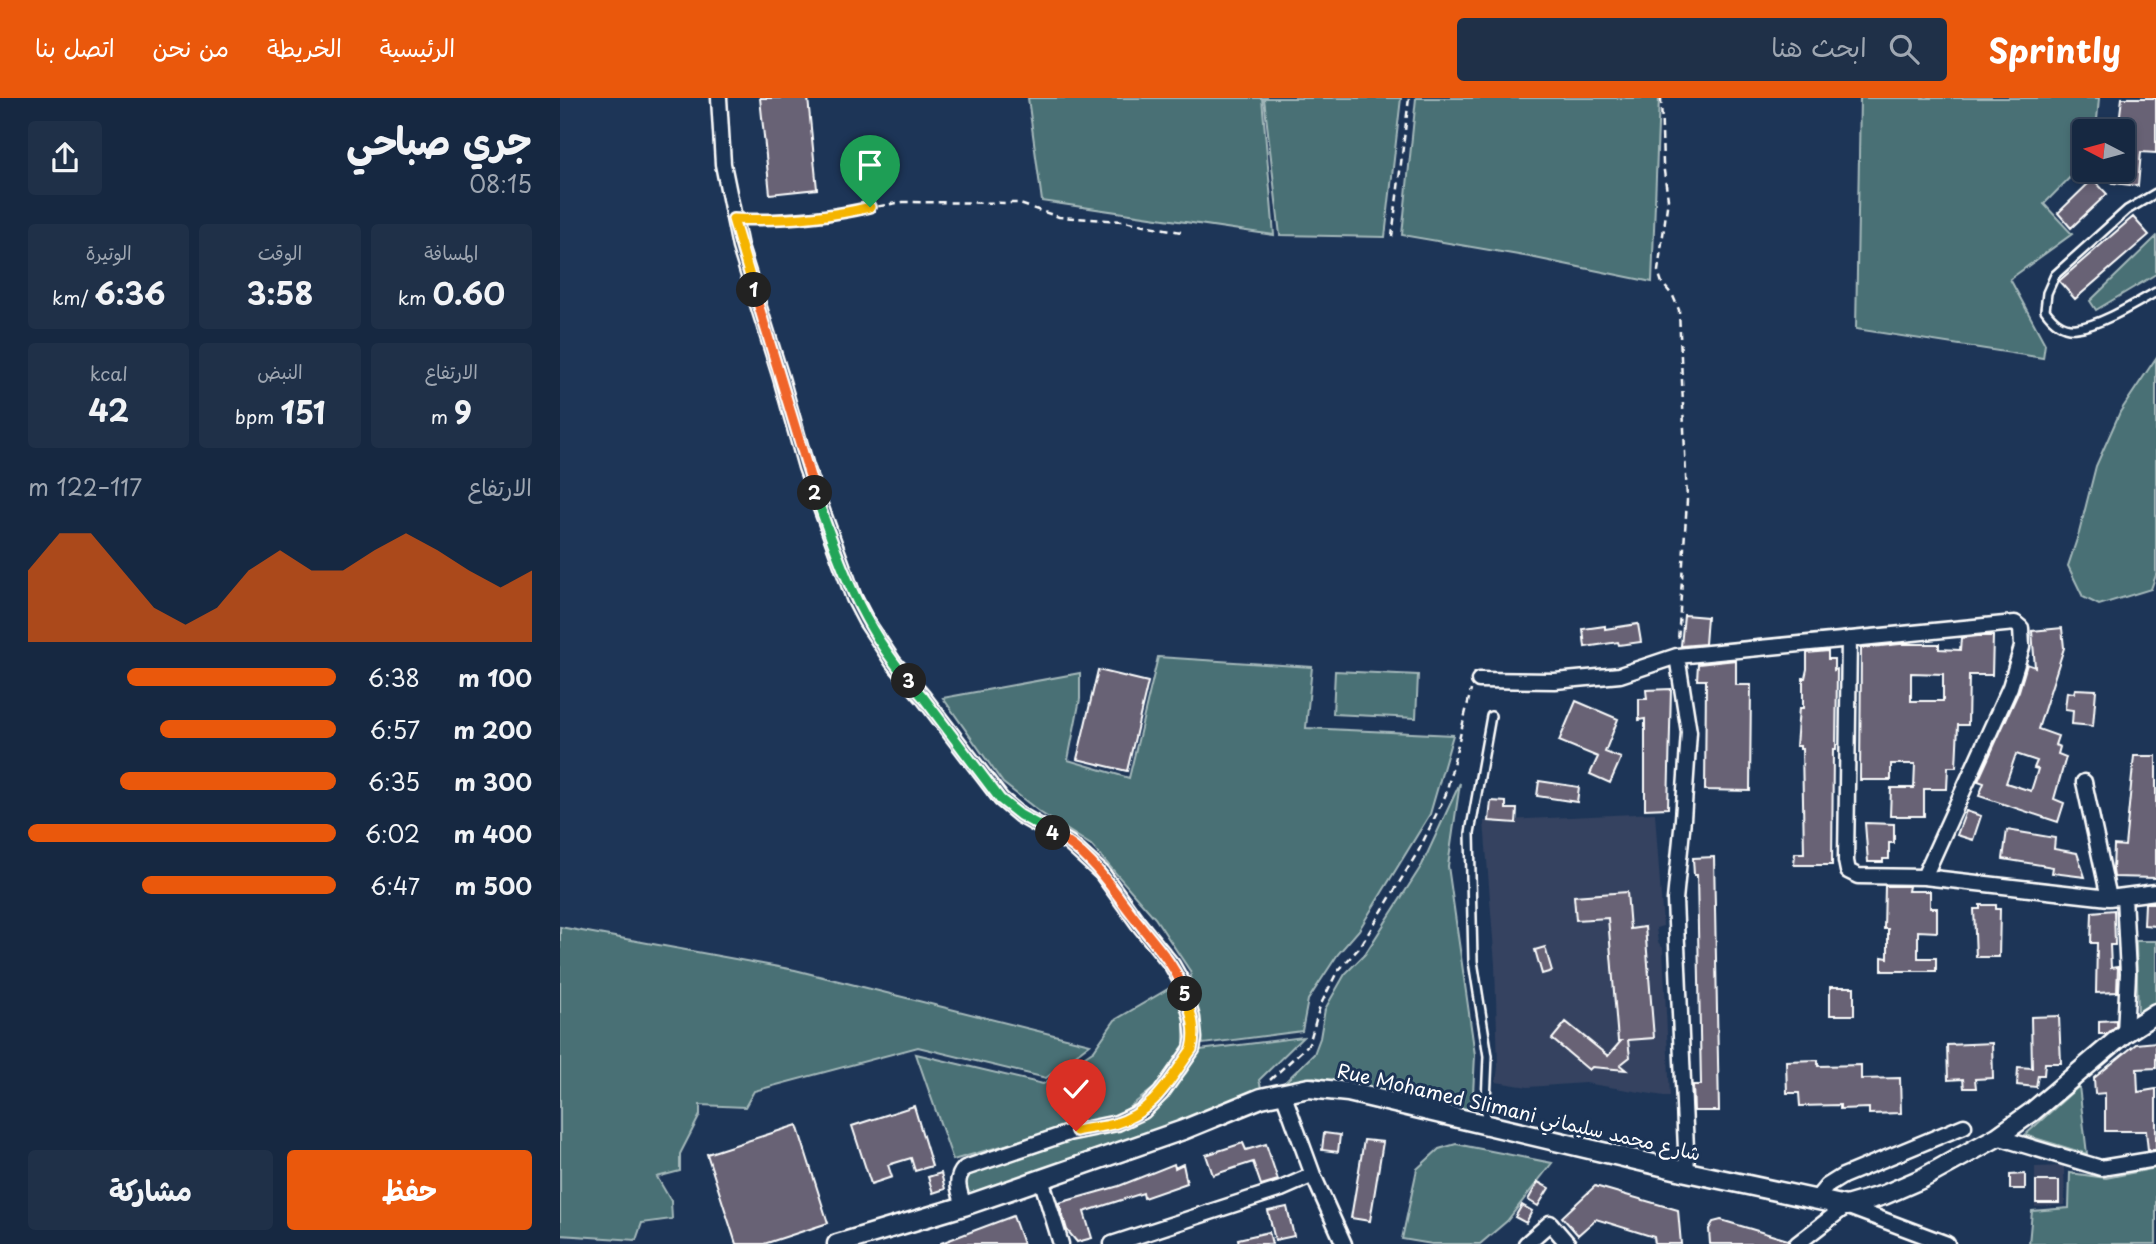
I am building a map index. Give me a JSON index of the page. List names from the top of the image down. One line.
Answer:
{"streets":{"street":["Rue Mohamed Slimani شارع محمد سليماني"]},"north":"left","page":{"header":"Sprintly","search":"ابحث هنا","nav":["الرئيسية","الخريطة","من نحن","اتصل بنا"],"heading":["جري صباحي","08:15"],"stats":[["المسافة","0.60 km"],["الوقت","3:58"],["الوتيرة","6:36 /km"],["الارتفاع","9 m"],["النبض","151 bpm"],["kcal","42"]],"pins":["1","2","3","4","5"],"chart":["الارتفاع","117–122 m"],"list":[{"name":"100 m","note":"6:38"},{"name":"200 m","note":"6:57"},{"name":"300 m","note":"6:35"},{"name":"400 m","note":"6:02"},{"name":"500 m","note":"6:47"}],"buttons":["حفظ","مشاركة"]}}
